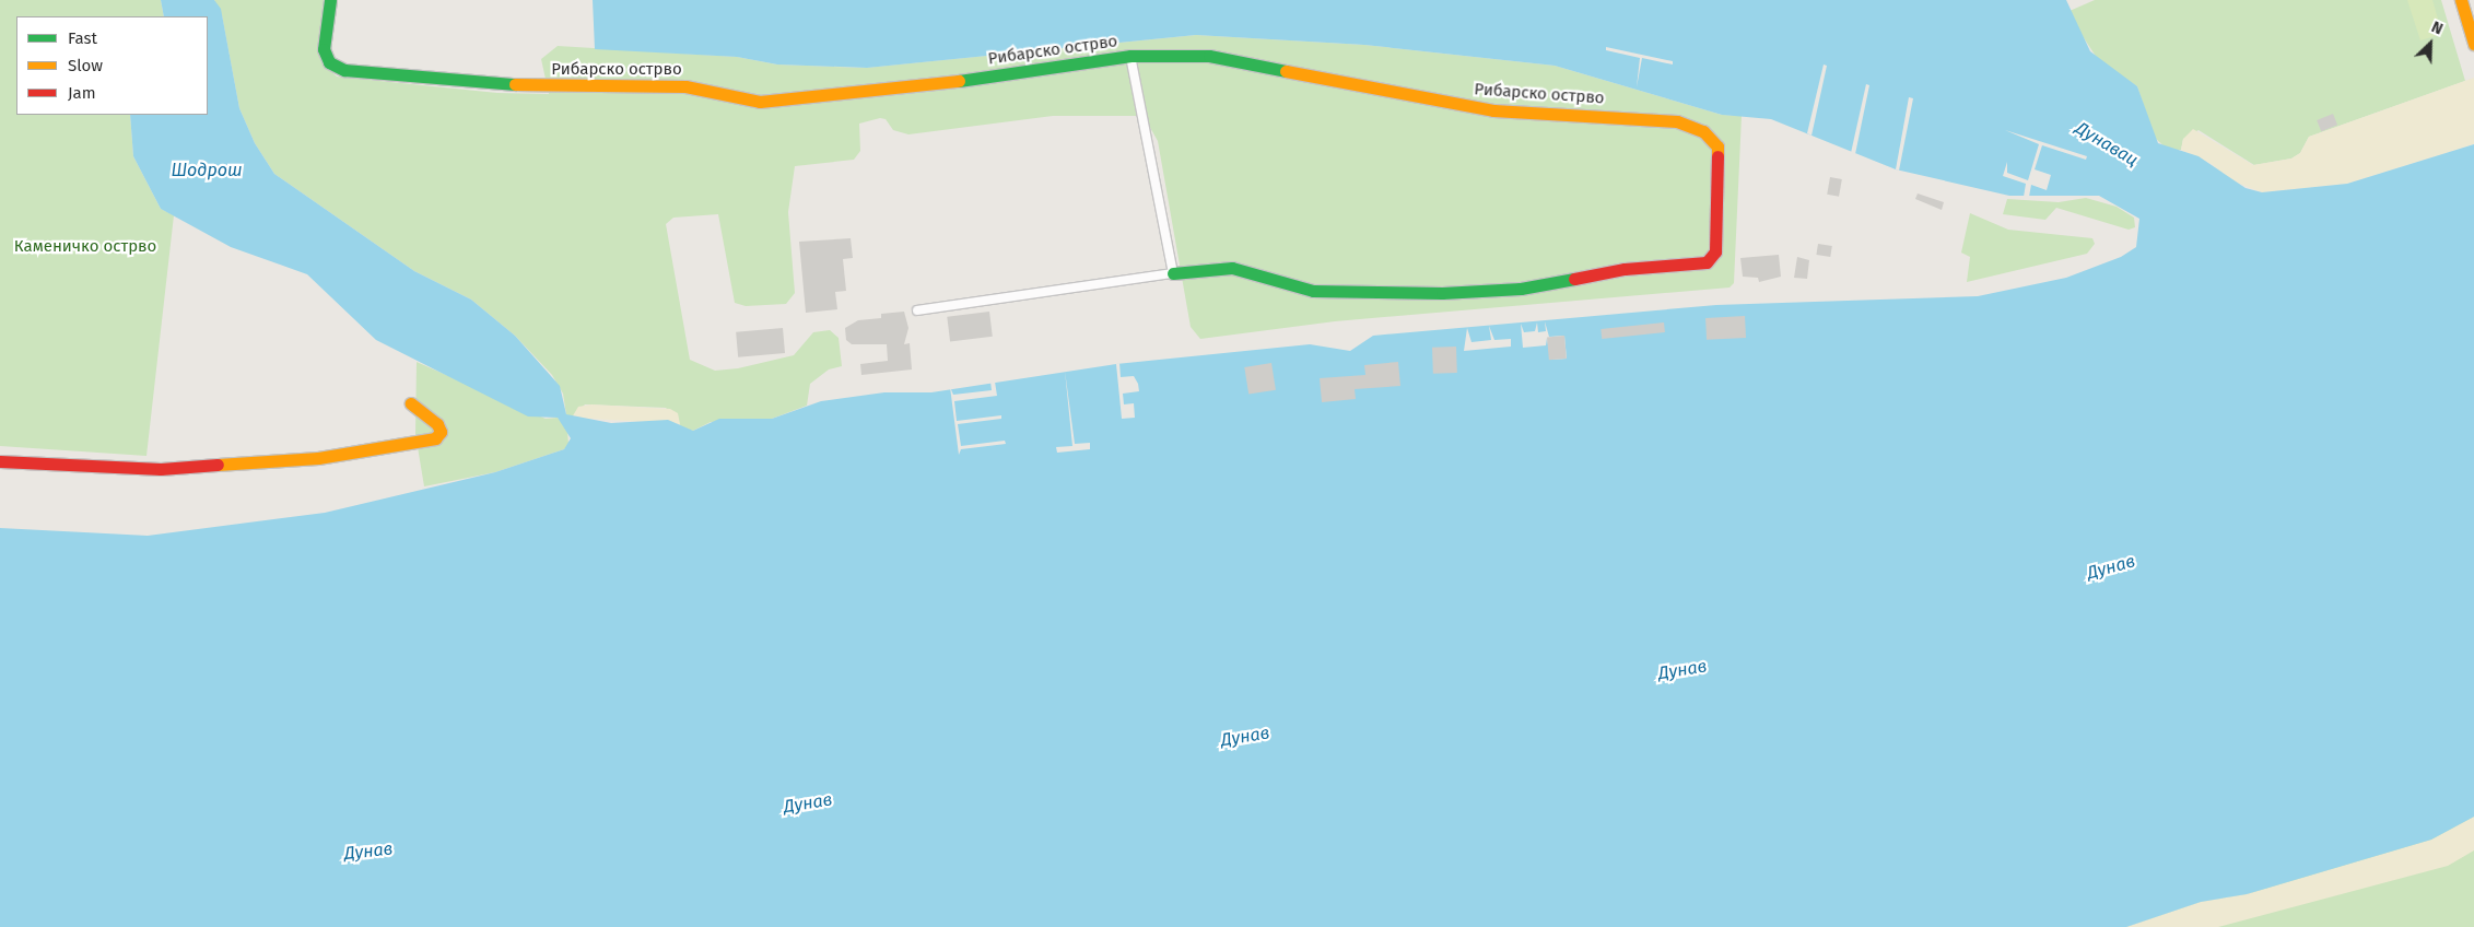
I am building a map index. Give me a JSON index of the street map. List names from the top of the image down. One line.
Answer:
{"streets":{"main road":["Рибарско острво"]},"water":["Дунавац","Шодрош","Дунав"],"parks":["Каменичко острво"],"legend":["Fast","Slow","Jam"],"north":"top right"}
